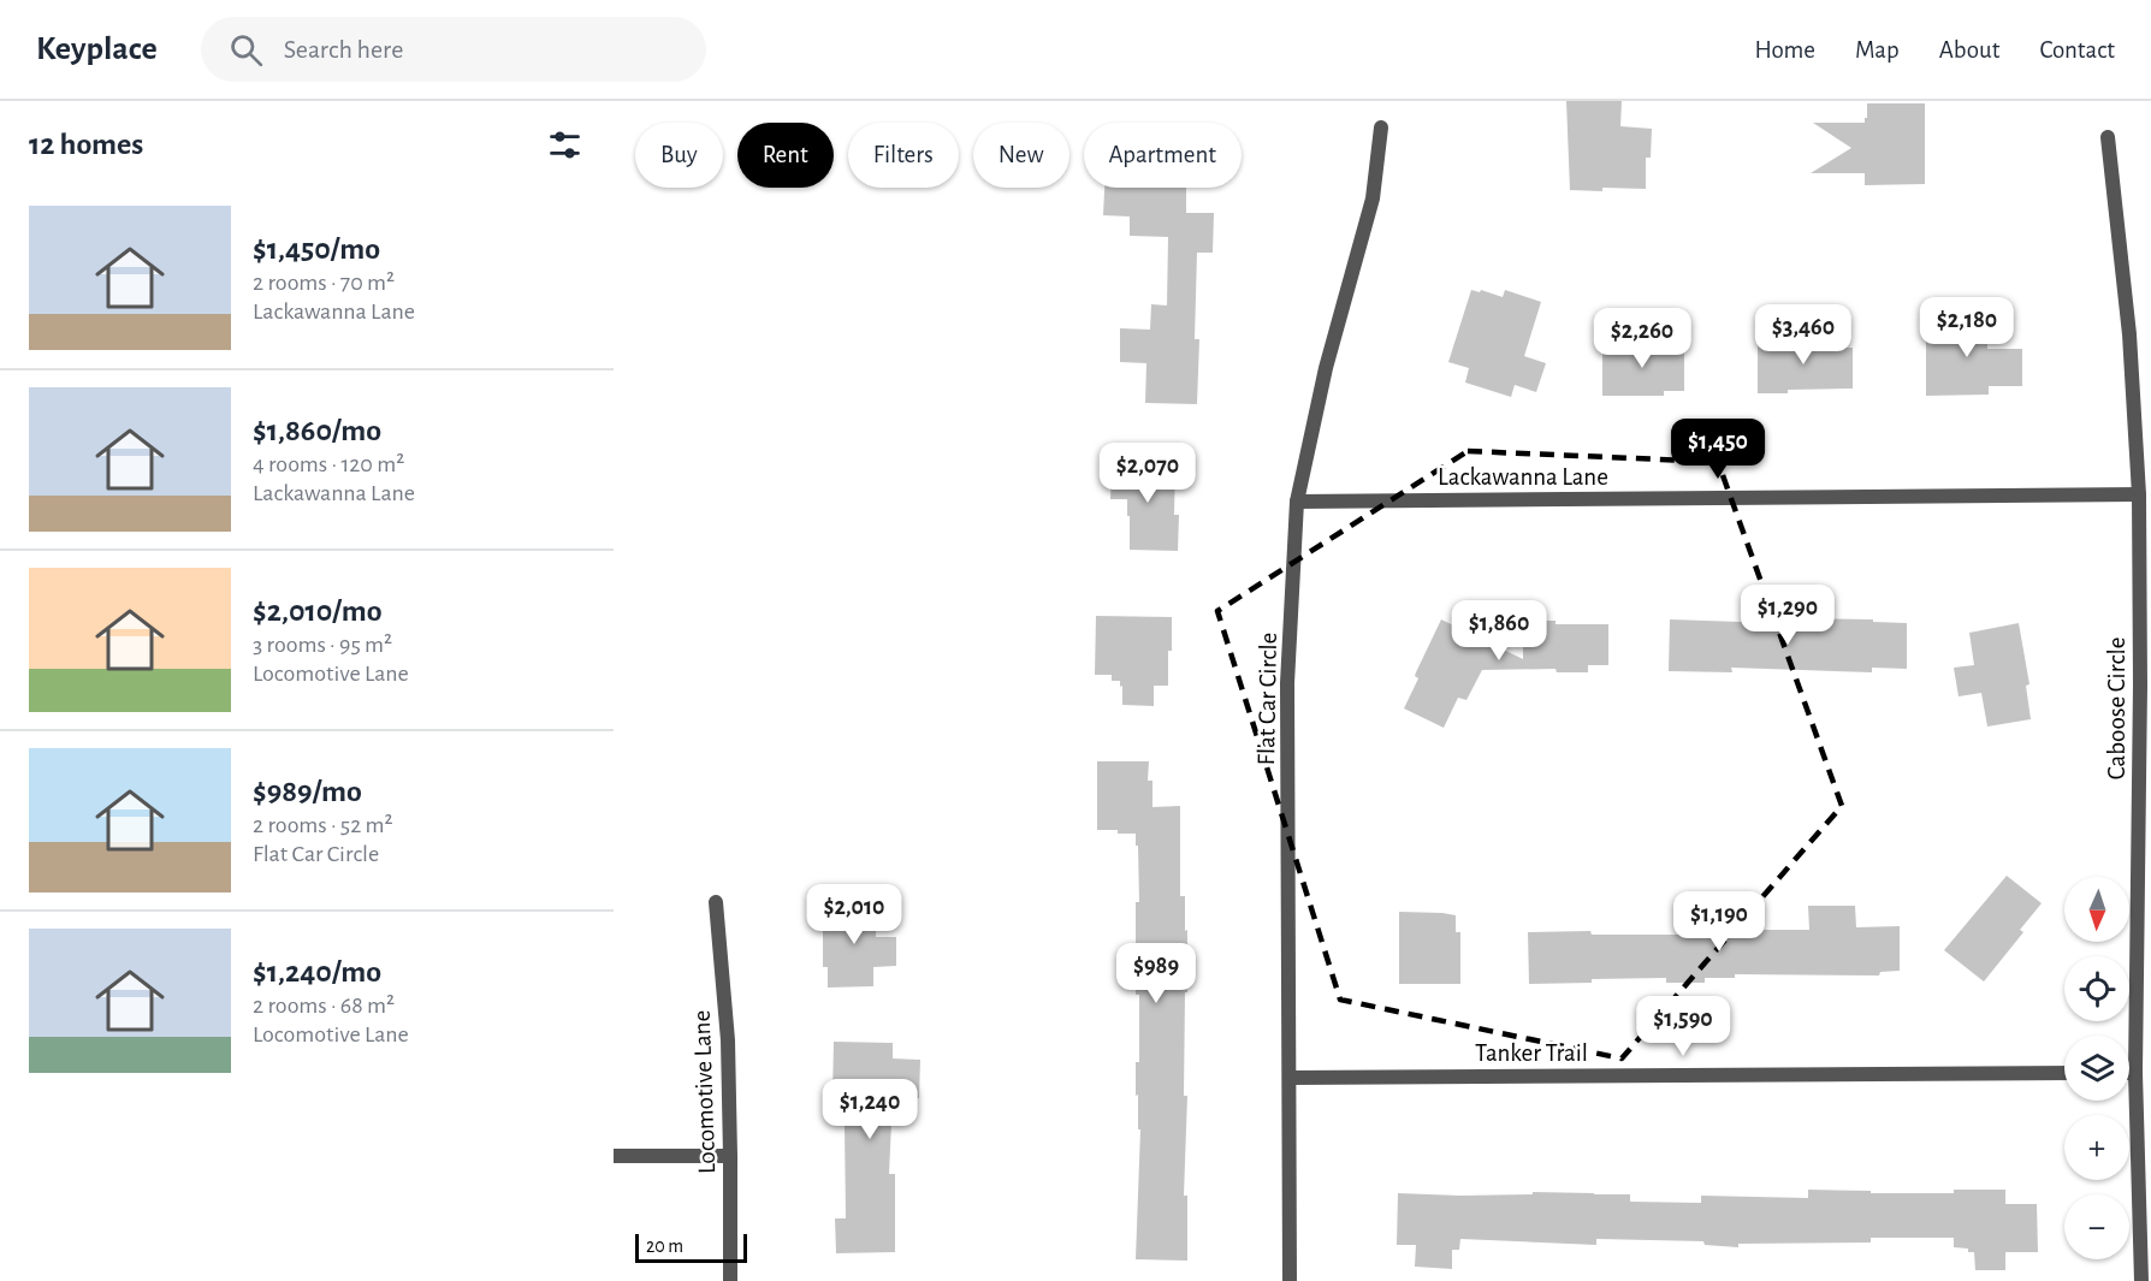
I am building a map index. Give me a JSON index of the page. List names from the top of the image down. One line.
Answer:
{"streets":{"street":["Lackawanna Lane","Flat Car Circle","Caboose Circle","Tanker Trail","Locomotive Lane"]},"crossings":[["Lackawanna Lane","Flat Car Circle"],["Lackawanna Lane","Caboose Circle"],["Flat Car Circle","Tanker Trail"]],"scale_bar":"20 m","north":"bottom","page":{"header":"Keyplace","search":"Search here","nav":["Home","Map","About","Contact"],"heading":"12 homes","chip":["Buy","Rent","Filters","New","Apartment"],"list":[{"name":"$1,450/mo","note":"2 rooms · 70 m² · Lackawanna Lane"},{"name":"$1,860/mo","note":"4 rooms · 120 m² · Lackawanna Lane"},{"name":"$2,010/mo","note":"3 rooms · 95 m² · Locomotive Lane"},{"name":"$989/mo","note":"2 rooms · 52 m² · Flat Car Circle"},{"name":"$1,240/mo","note":"2 rooms · 68 m² · Locomotive Lane"}],"price":["$2,180","$3,460","$2,260","$1,450","$2,070","$1,290","$1,860","$2,010","$1,190","$989","$1,590","$1,240"],"map_buttons":["+","−"],"scale":"20 m"}}
